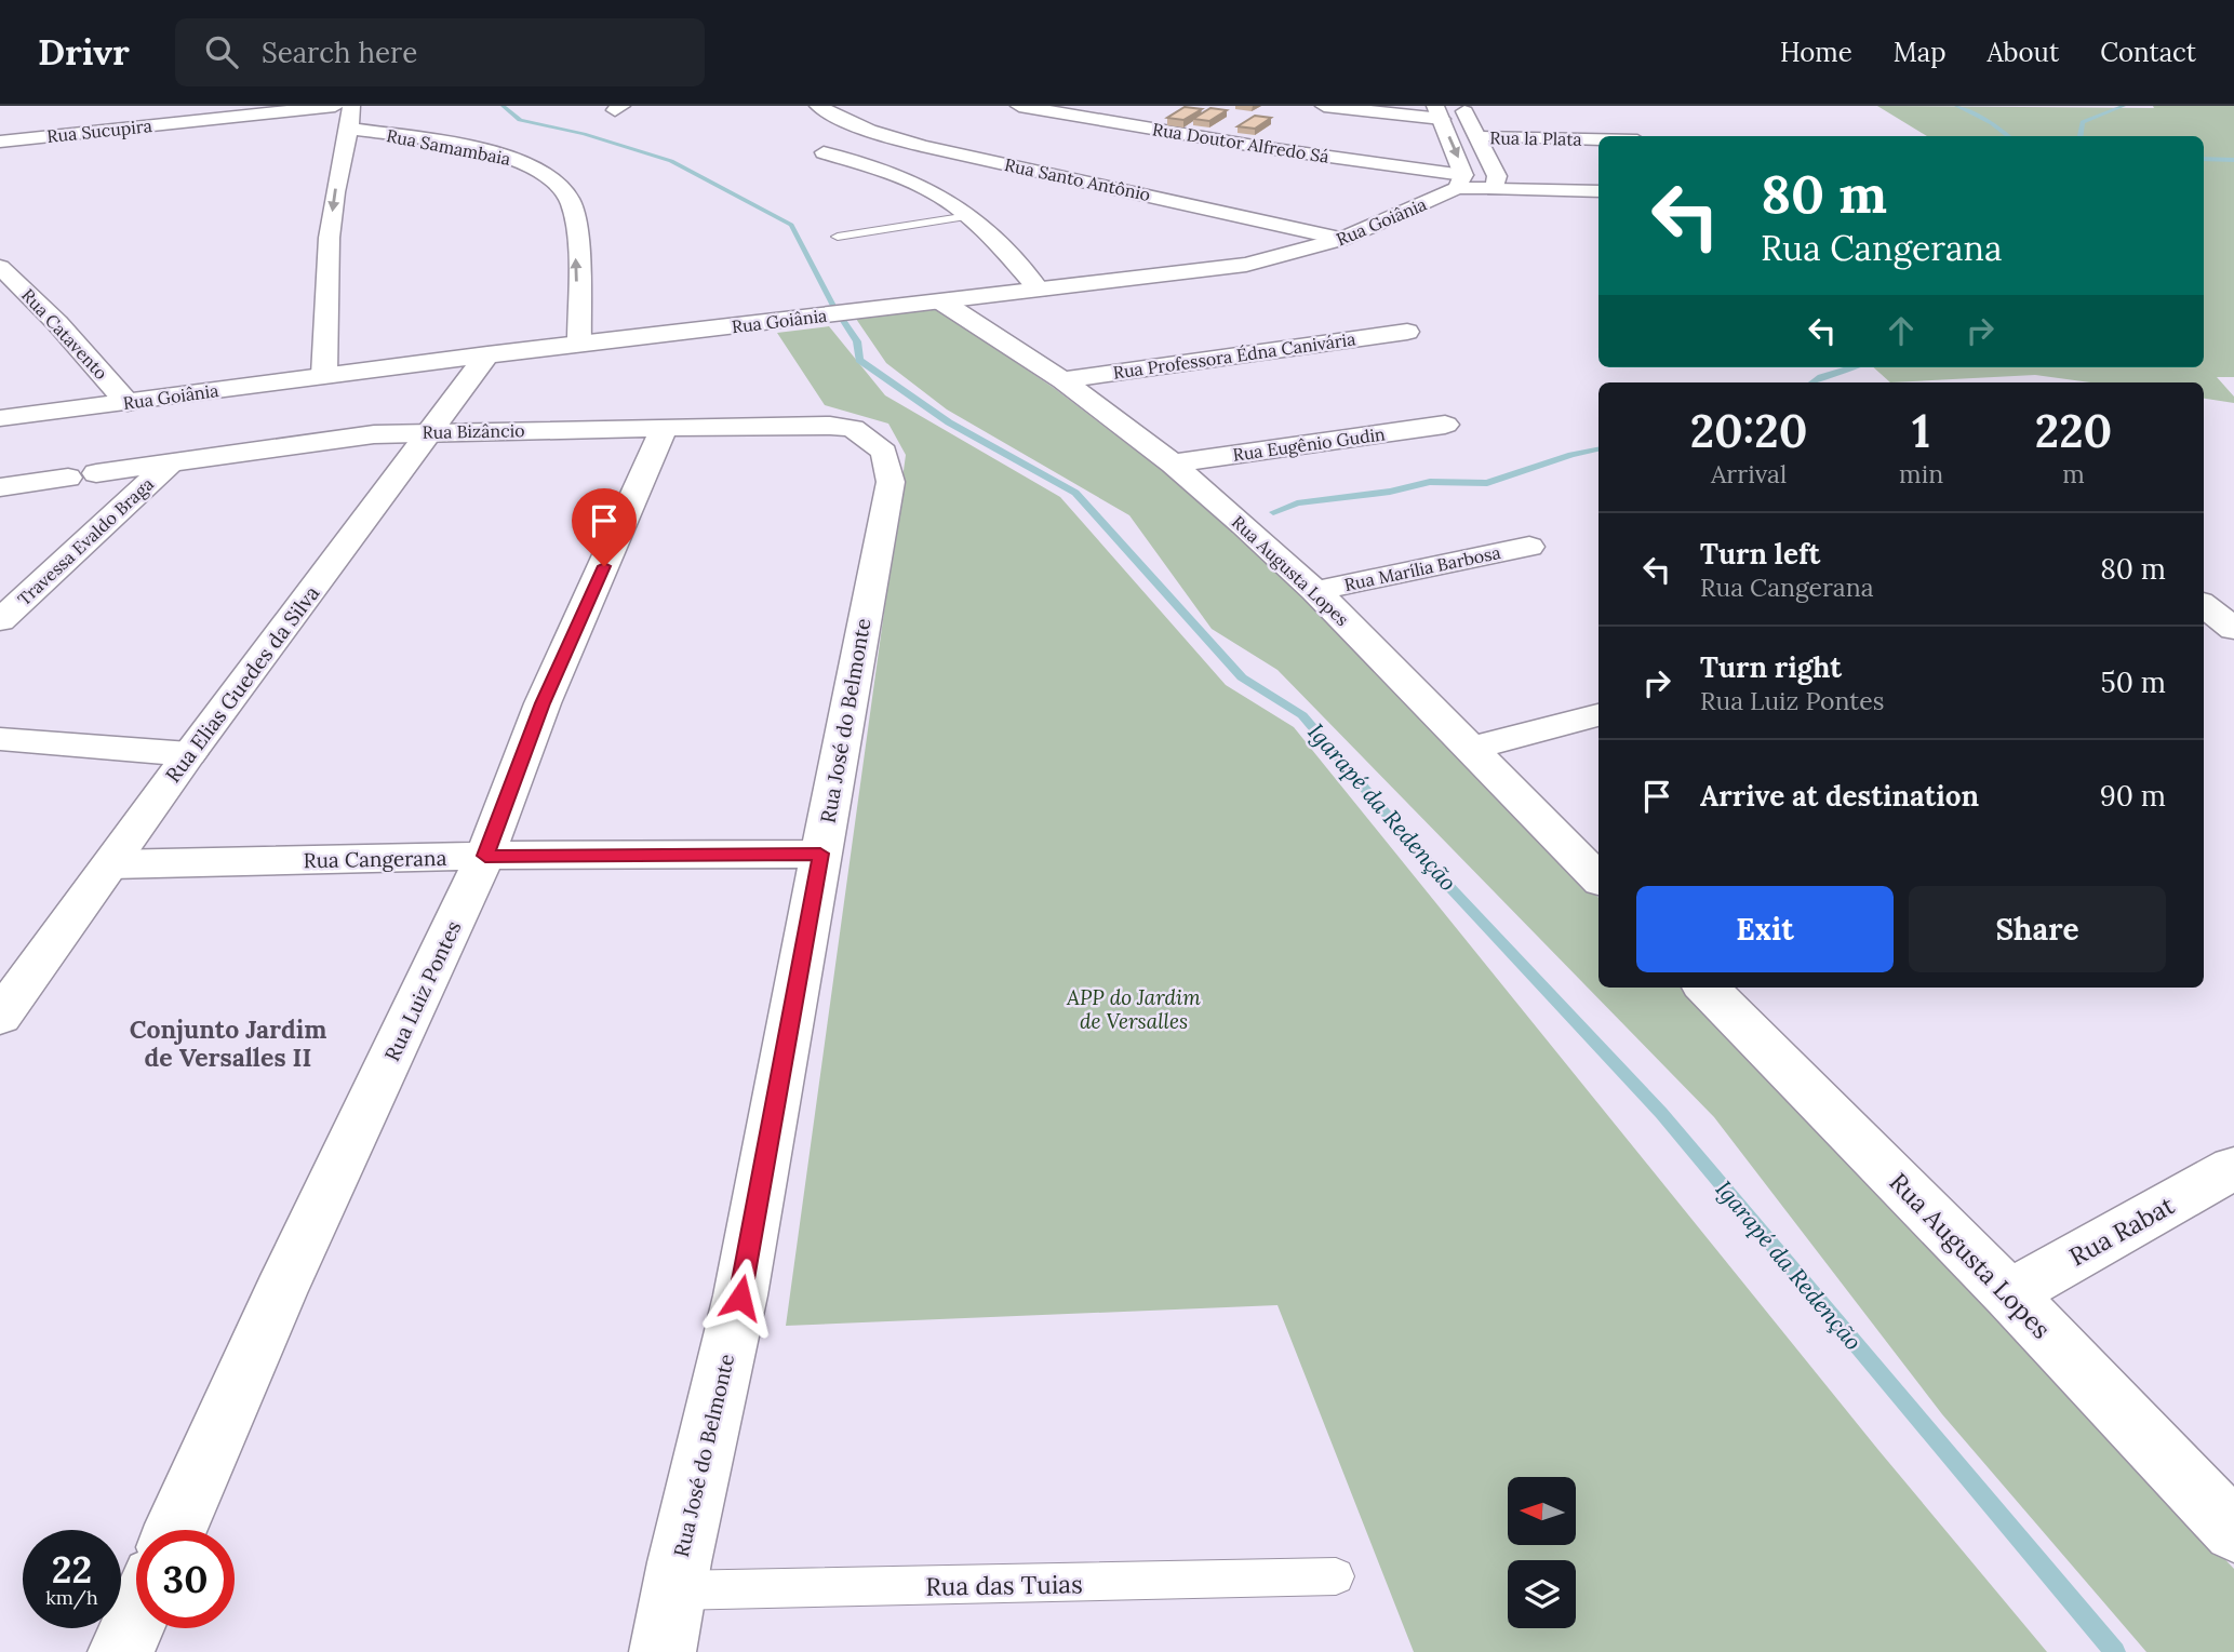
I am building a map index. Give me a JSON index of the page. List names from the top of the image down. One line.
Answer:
{"streets":{"street":["Rua Sucupira","Rua la Plata","Rua Doutor Alfredo Sá","Rua Samambaia","Rua Santo Antônio","Rua Goiânia","Rua Catavento","Rua Professora Édna Canivária","Rua Bizâncio","Rua Eugênio Gudin","Travessa Evaldo Braga","Rua Marília Barbosa","Rua Augusta Lopes","Rua Elias Guedes da Silva","Rua José do Belmonte","Rua Cangerana","Rua Luiz Pontes","Rua Rabat"],"lane":["Rua das Tuias"]},"crossings":[["Rua Doutor Alfredo Sá","Rua Goiânia"],["Rua Samambaia","Rua Goiânia"],["Rua Santo Antônio","Rua Goiânia"],["Rua Goiânia","Rua Catavento"],["Rua Goiânia","Rua Augusta Lopes"],["Rua Goiânia","Rua Elias Guedes da Silva"],["Rua Professora Édna Canivária","Rua Augusta Lopes"],["Rua Bizâncio","Travessa Evaldo Braga"],["Rua Bizâncio","Rua Elias Guedes da Silva"],["Rua Bizâncio","Rua José do Belmonte"],["Rua Bizâncio","Rua Luiz Pontes"],["Rua Eugênio Gudin","Rua Augusta Lopes"],["Rua Marília Barbosa","Rua Augusta Lopes"],["Rua Augusta Lopes","Rua Rabat"],["Rua Elias Guedes da Silva","Rua Cangerana"],["Rua José do Belmonte","Rua Cangerana"],["Rua José do Belmonte","Rua das Tuias"],["Rua Cangerana","Rua Luiz Pontes"]],"districts":["Conjunto Jardim de Versalles II"],"water":["Igarapé da Redenção"],"parks":["APP do Jardim de Versalles"],"north":"left","page":{"header":"Drivr","search":"Search here","nav":["Home","Map","About","Contact"],"turn":["80 m","Rua Cangerana"],"eta":["20:20","Arrival","1","min","220","m"],"list":[{"name":"Turn left","note":"Rua Cangerana","value":"80 m"},{"name":"Turn right","note":"Rua Luiz Pontes","value":"50 m"},{"name":"Arrive at destination","value":"90 m"}],"buttons":["Exit","Share"],"speed":"22 km/h","limit":"30"}}
